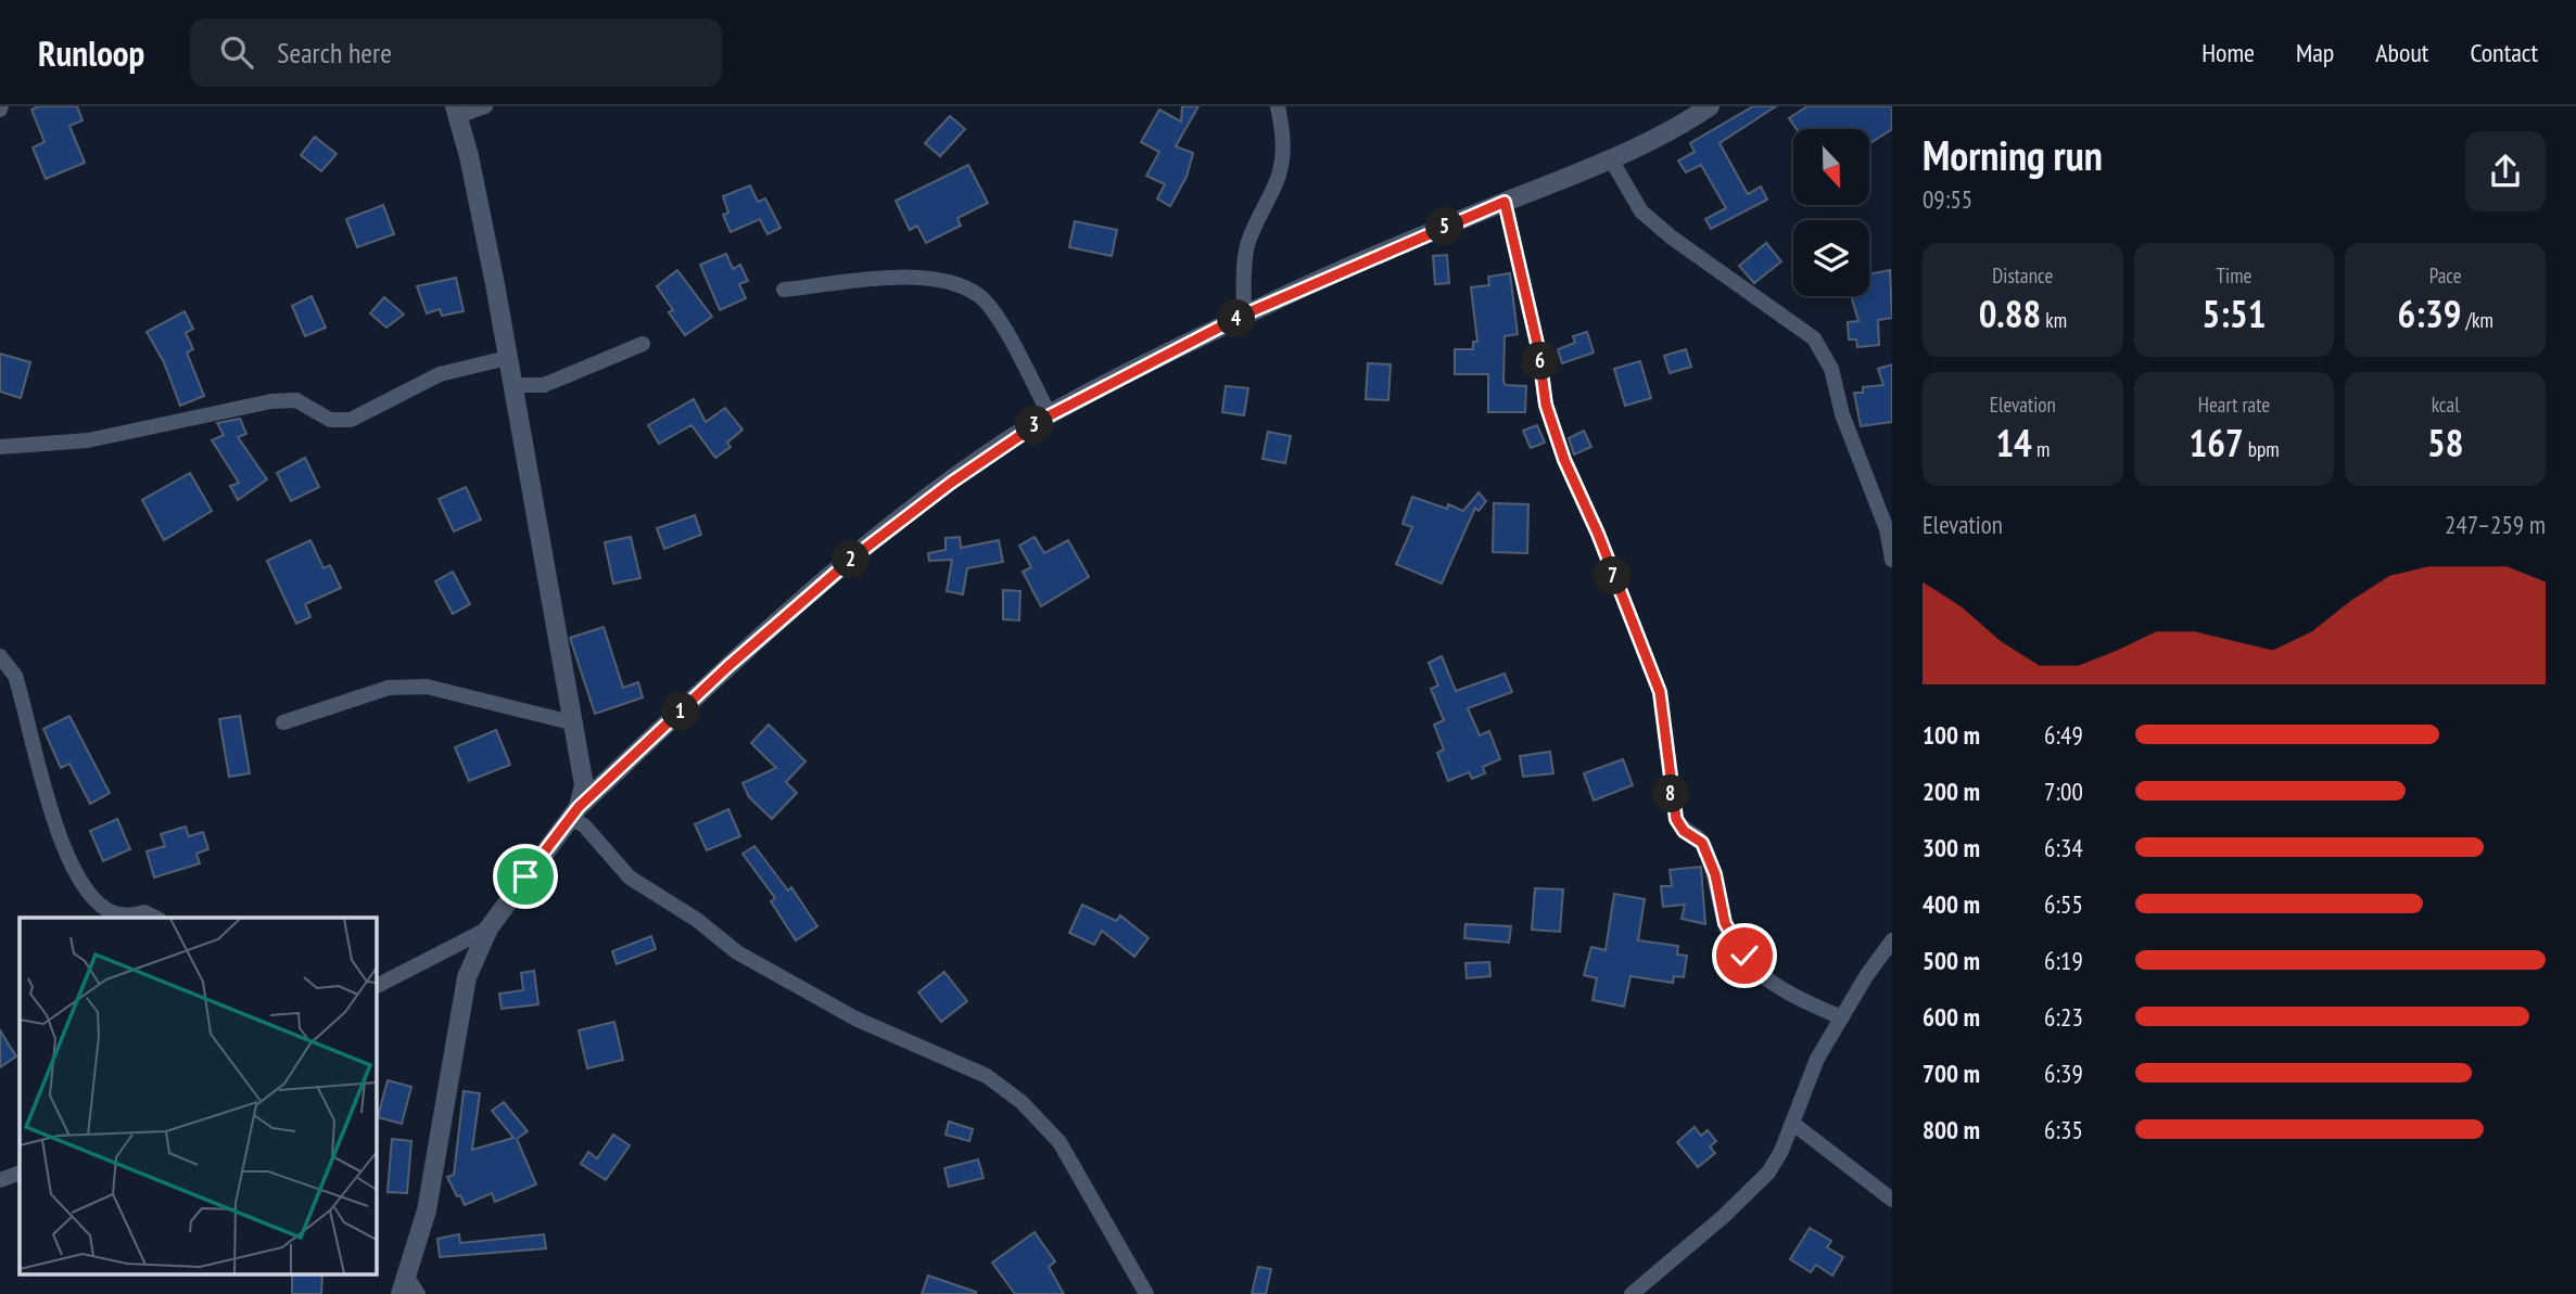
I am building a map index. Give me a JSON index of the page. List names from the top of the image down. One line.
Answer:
{"north":"bottom","page":{"header":"Runloop","search":"Search here","nav":["Home","Map","About","Contact"],"heading":["Morning run","09:55"],"pins":["5","4","6","3","2","7","1","8"],"stats":[["Distance","0.88 km"],["Time","5:51"],["Pace","6:39 /km"],["Elevation","14 m"],["Heart rate","167 bpm"],["kcal","58"]],"chart":["Elevation","247–259 m"],"list":[{"name":"100 m","note":"6:49"},{"name":"200 m","note":"7:00"},{"name":"300 m","note":"6:34"},{"name":"400 m","note":"6:55"},{"name":"500 m","note":"6:19"},{"name":"600 m","note":"6:23"},{"name":"700 m","note":"6:39"},{"name":"800 m","note":"6:35"}]}}
